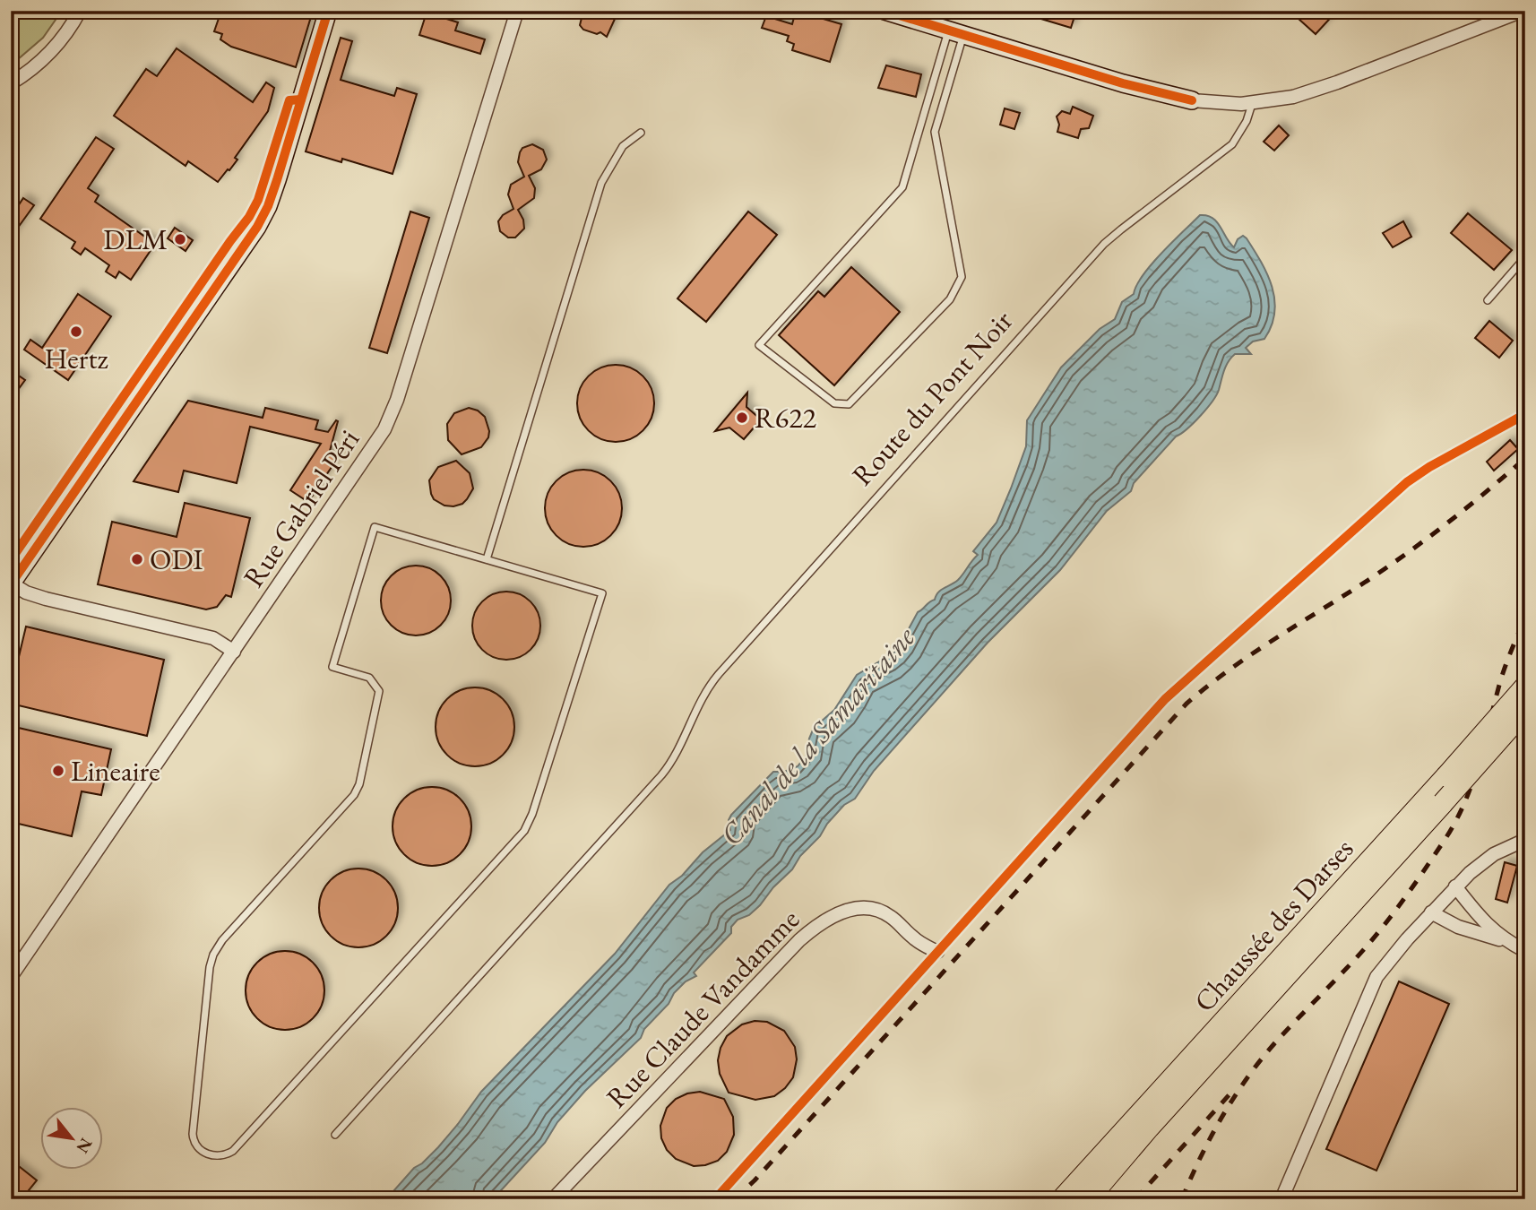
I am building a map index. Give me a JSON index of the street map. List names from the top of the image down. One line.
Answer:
{"streets":{"main road":["Chaussée des Darses"],"street":["Rue Gabriel Péri","Rue Claude Vandamme"],"lane":["Route du Pont Noir"]},"water":["Canal de la Samaritaine"],"places":["DLM","Hertz","R622","ODI","Lineaire"],"north":"bottom right"}
